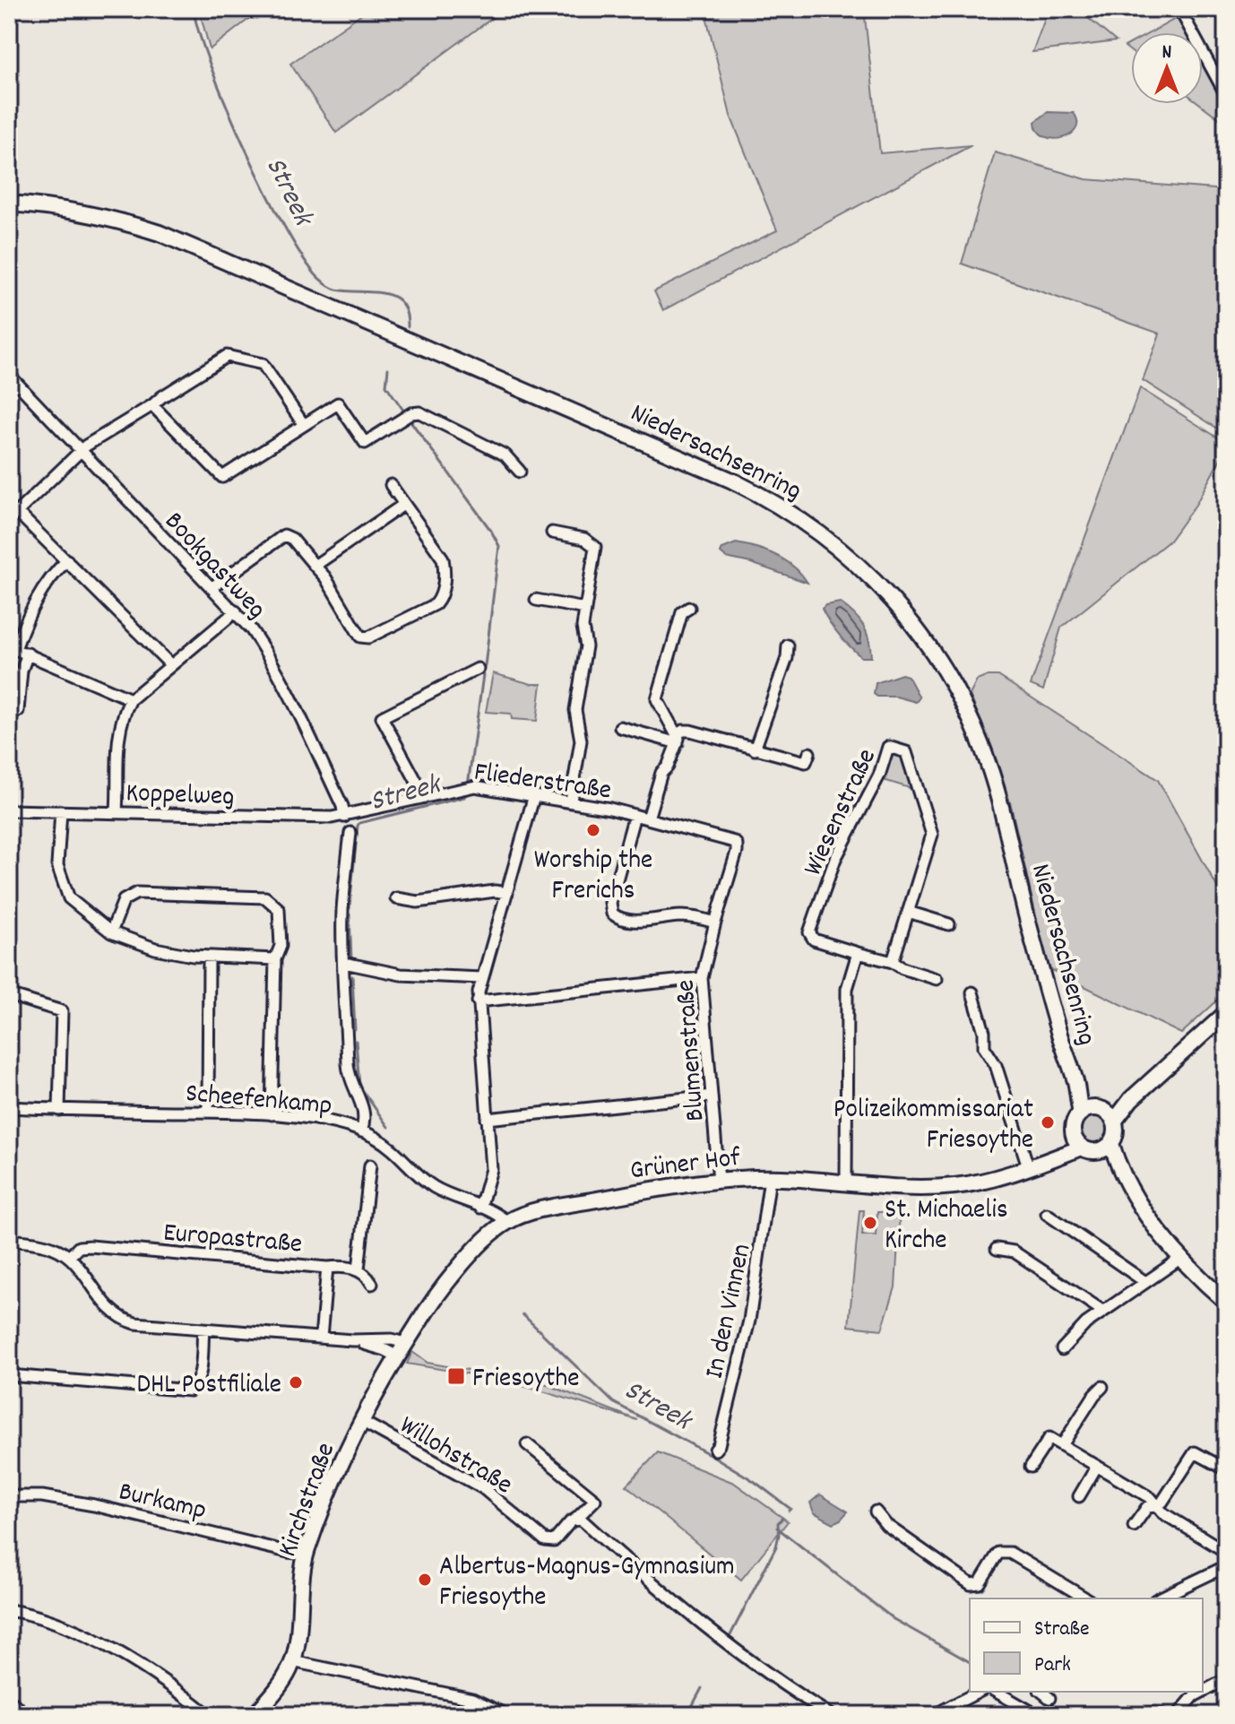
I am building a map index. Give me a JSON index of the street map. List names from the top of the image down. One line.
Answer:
{"streets":{"main road":["Niedersachsenring","Grüner Hof","Kirchstraße"],"street":["Bookgastweg","Fliederstraße","Koppelweg","Wiesenstraße","Blumenstraße","Scheefenkamp","Europastraße","In den Vinnen","Willohstraße","Burkamp"]},"crossings":[["Bookgastweg","Fliederstraße"],["Bookgastweg","Koppelweg"],["Fliederstraße","Koppelweg"],["Fliederstraße","Blumenstraße"],["Blumenstraße","Grüner Hof"],["Grüner Hof","In den Vinnen"],["Grüner Hof","Kirchstraße"],["Willohstraße","Kirchstraße"],["Burkamp","Kirchstraße"]],"water":["Streek"],"places":{"other":["Worship the Frerichs","Polizeikommissariat Friesoythe","St. Michaelis Kirche","DHL Postfiliale","Albertus-Magnus-Gymnasium Friesoythe"],"transit":["Friesoythe"]},"legend":["Straße","Park"],"north":"top"}
